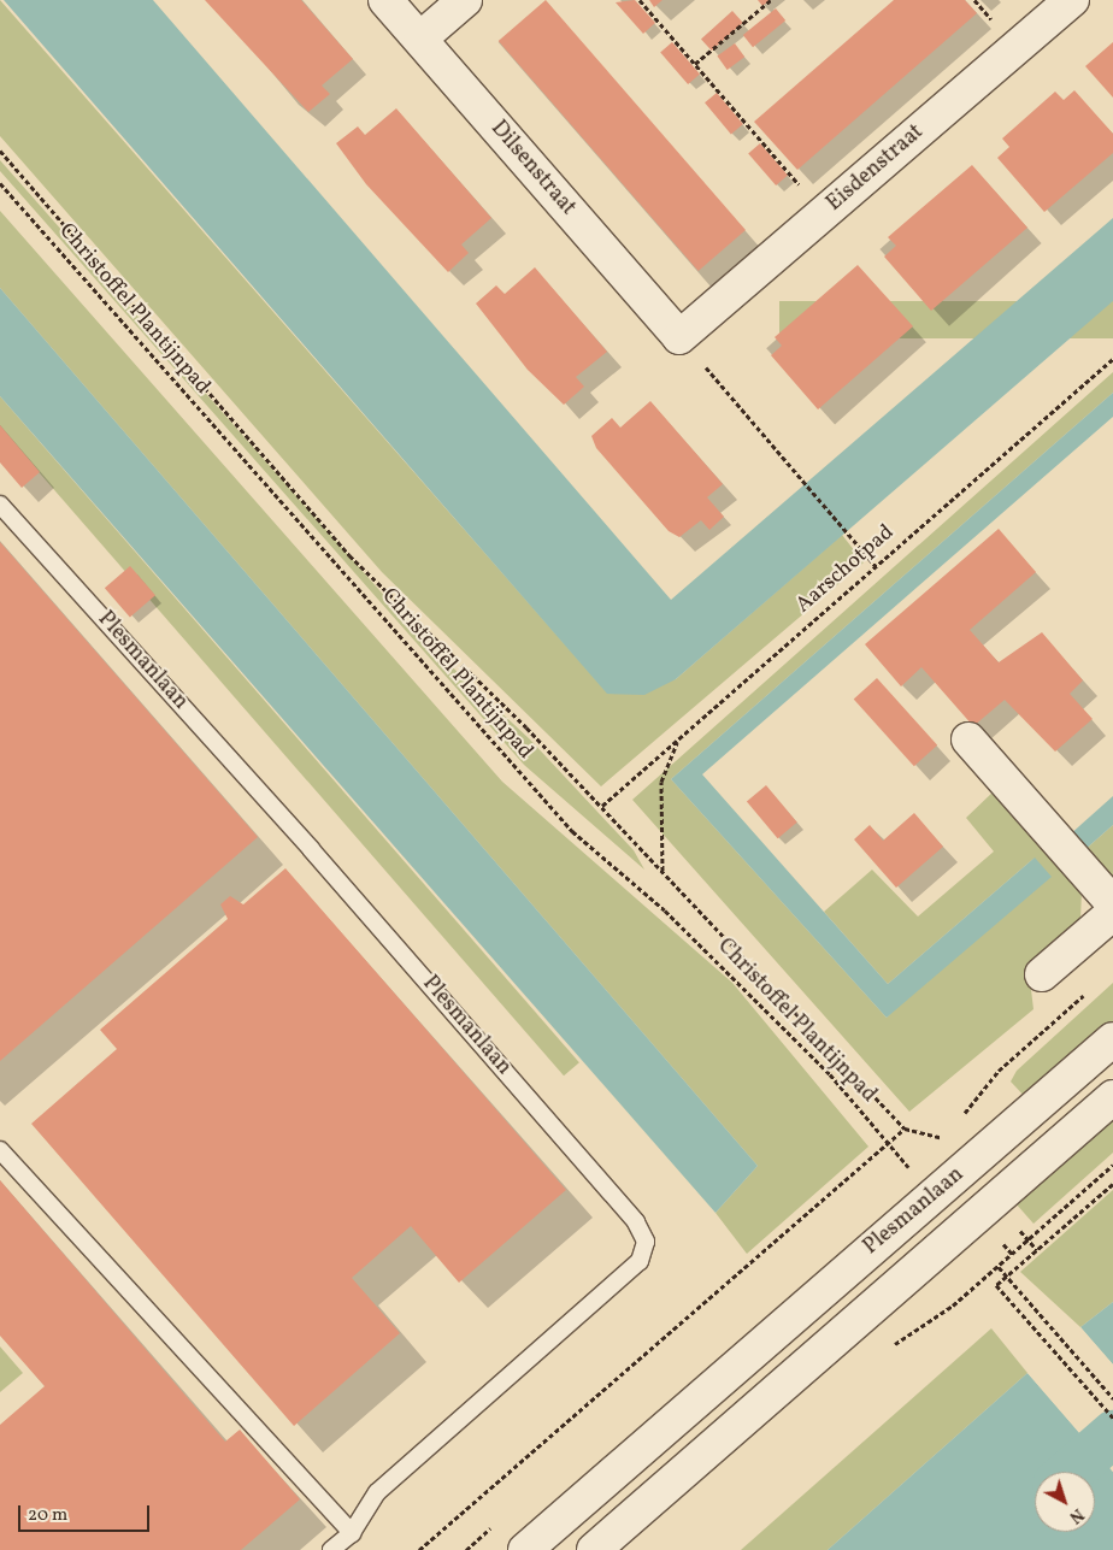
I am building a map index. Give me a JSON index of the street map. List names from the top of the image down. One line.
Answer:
{"streets":{"main road":["Dilsenstraat","Eisdenstraat","Plesmanlaan"],"path":["Christoffel Plantijnpad","Aarschotpad"]},"crossings":[["Dilsenstraat","Eisdenstraat"]],"scale_bar":"20 m","north":"bottom right"}
